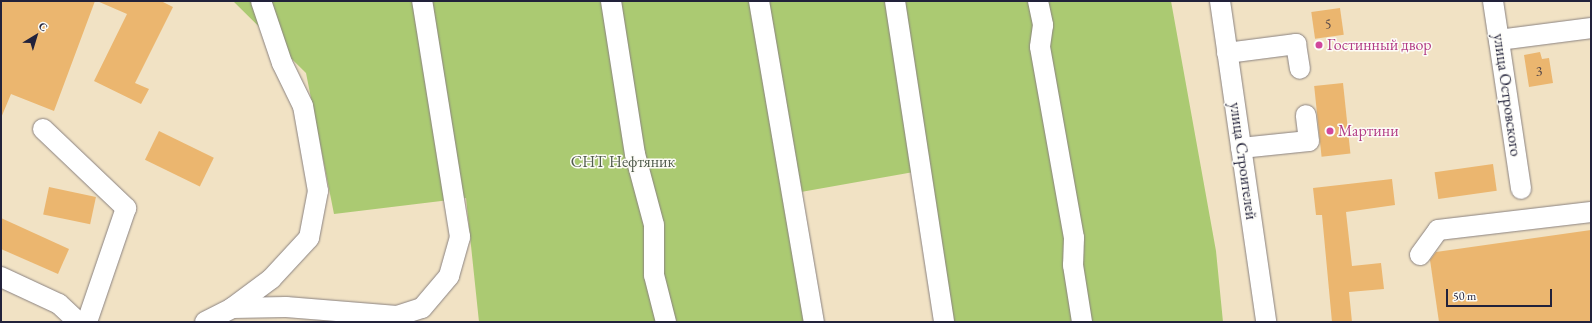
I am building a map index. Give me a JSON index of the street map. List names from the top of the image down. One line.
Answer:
{"streets":{"street":["улица Островского","улица Строителей"]},"parks":["СНТ Нефтяник"],"places":["Гостинный двор","Мартини"],"house_numbers":["5","3"],"scale_bar":"50 m","north":"top right"}
